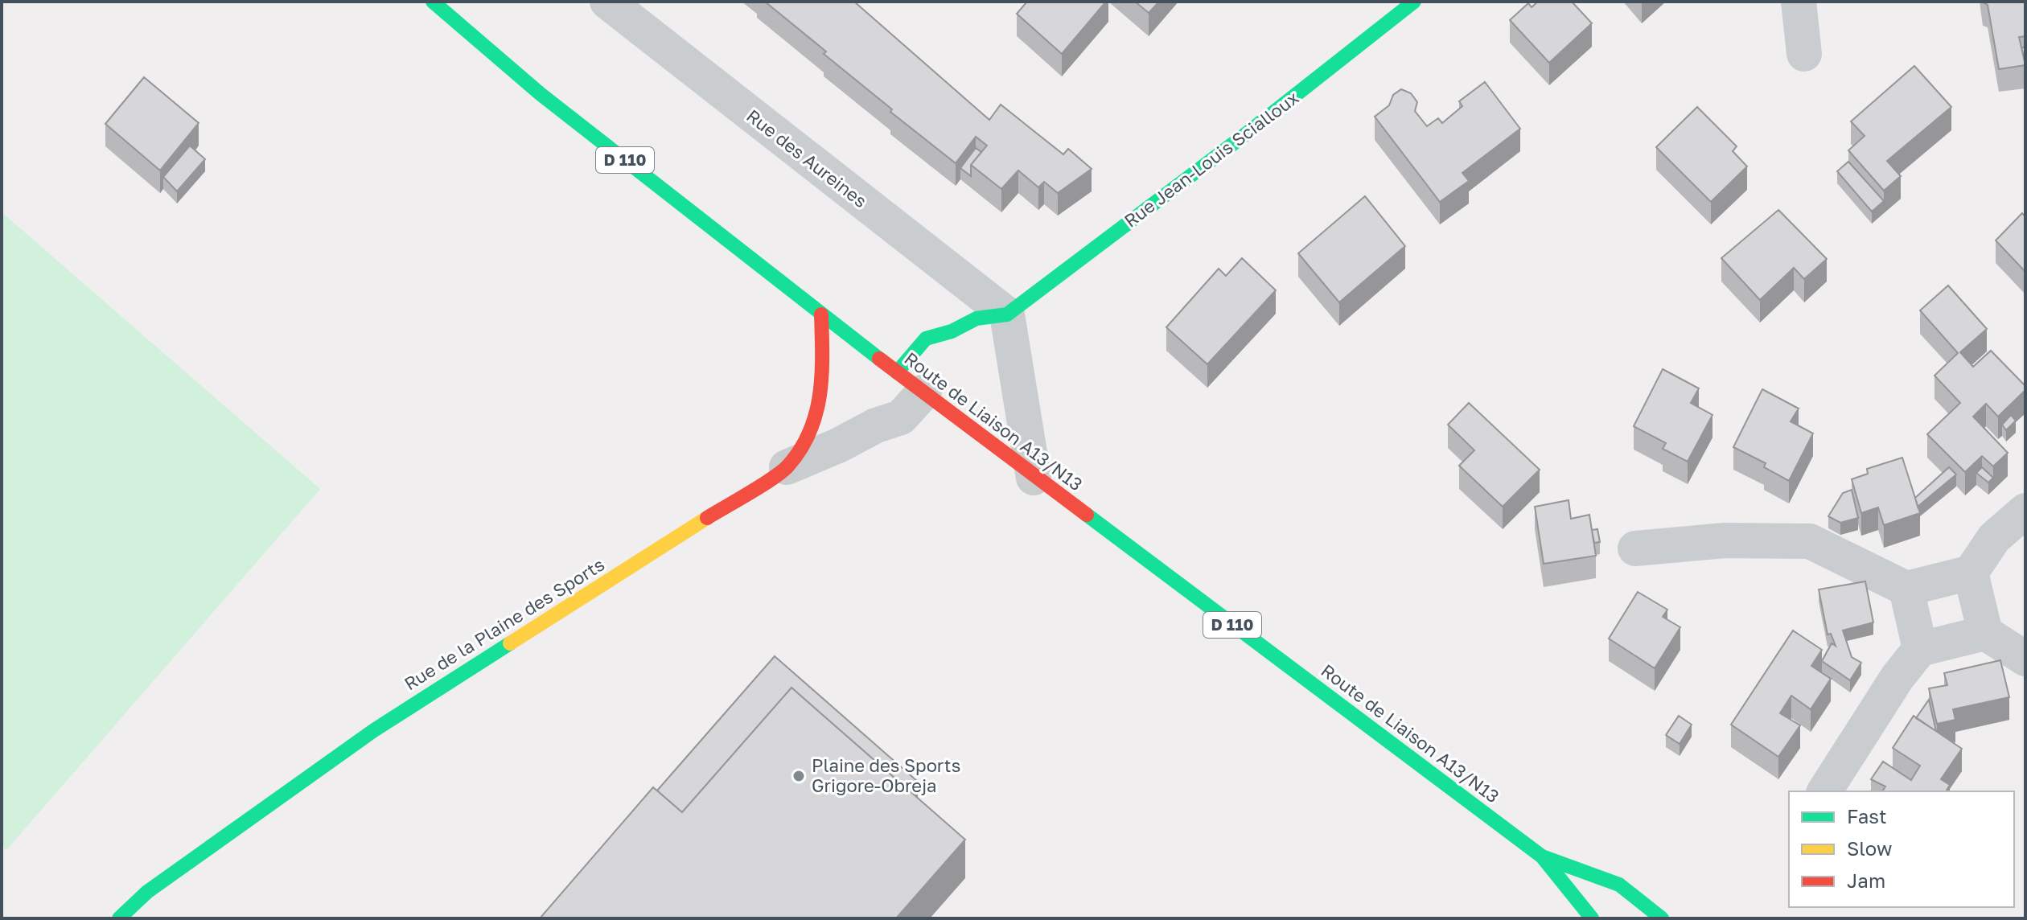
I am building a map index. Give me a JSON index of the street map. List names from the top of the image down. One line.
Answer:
{"streets":{"street":["Rue des Aureines","Rue Jean-Louis Scialloux","D 110","Route de Liaison A13/N13","Rue de la Plaine des Sports"]},"crossings":[["Rue des Aureines","Rue Jean-Louis Scialloux"],["Rue Jean-Louis Scialloux","Route de Liaison A13/N13"],["D 110","Route de Liaison A13/N13"],["Route de Liaison A13/N13","Rue de la Plaine des Sports"]],"places":["Plaine des Sports Grigore-Obreja"],"legend":["Fast","Slow","Jam"]}
